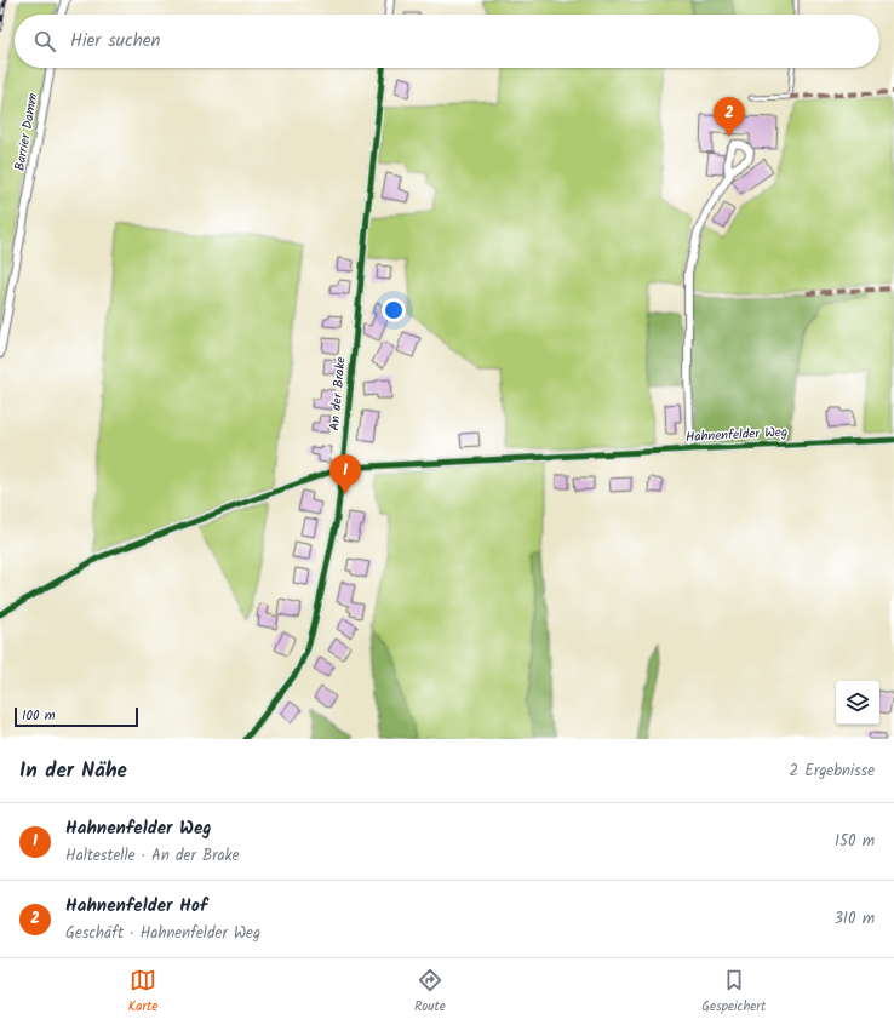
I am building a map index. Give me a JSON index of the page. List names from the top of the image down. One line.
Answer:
{"streets":{"street":["Barrier Damm","An der Brake","Hahnenfelder Weg"]},"crossings":[["An der Brake","Hahnenfelder Weg"]],"scale_bar":"100 m","page":{"search":"Hier suchen","pins":["2","1"],"scale":"100 m","heading":["In der Nähe","2 Ergebnisse"],"list":[{"mark":"1","name":"Hahnenfelder Weg","note":"Haltestelle · An der Brake","value":"150 m"},{"mark":"2","name":"Hahnenfelder Hof","note":"Geschäft · Hahnenfelder Weg","value":"310 m"}],"nav":["Karte","Route","Gespeichert"]}}
